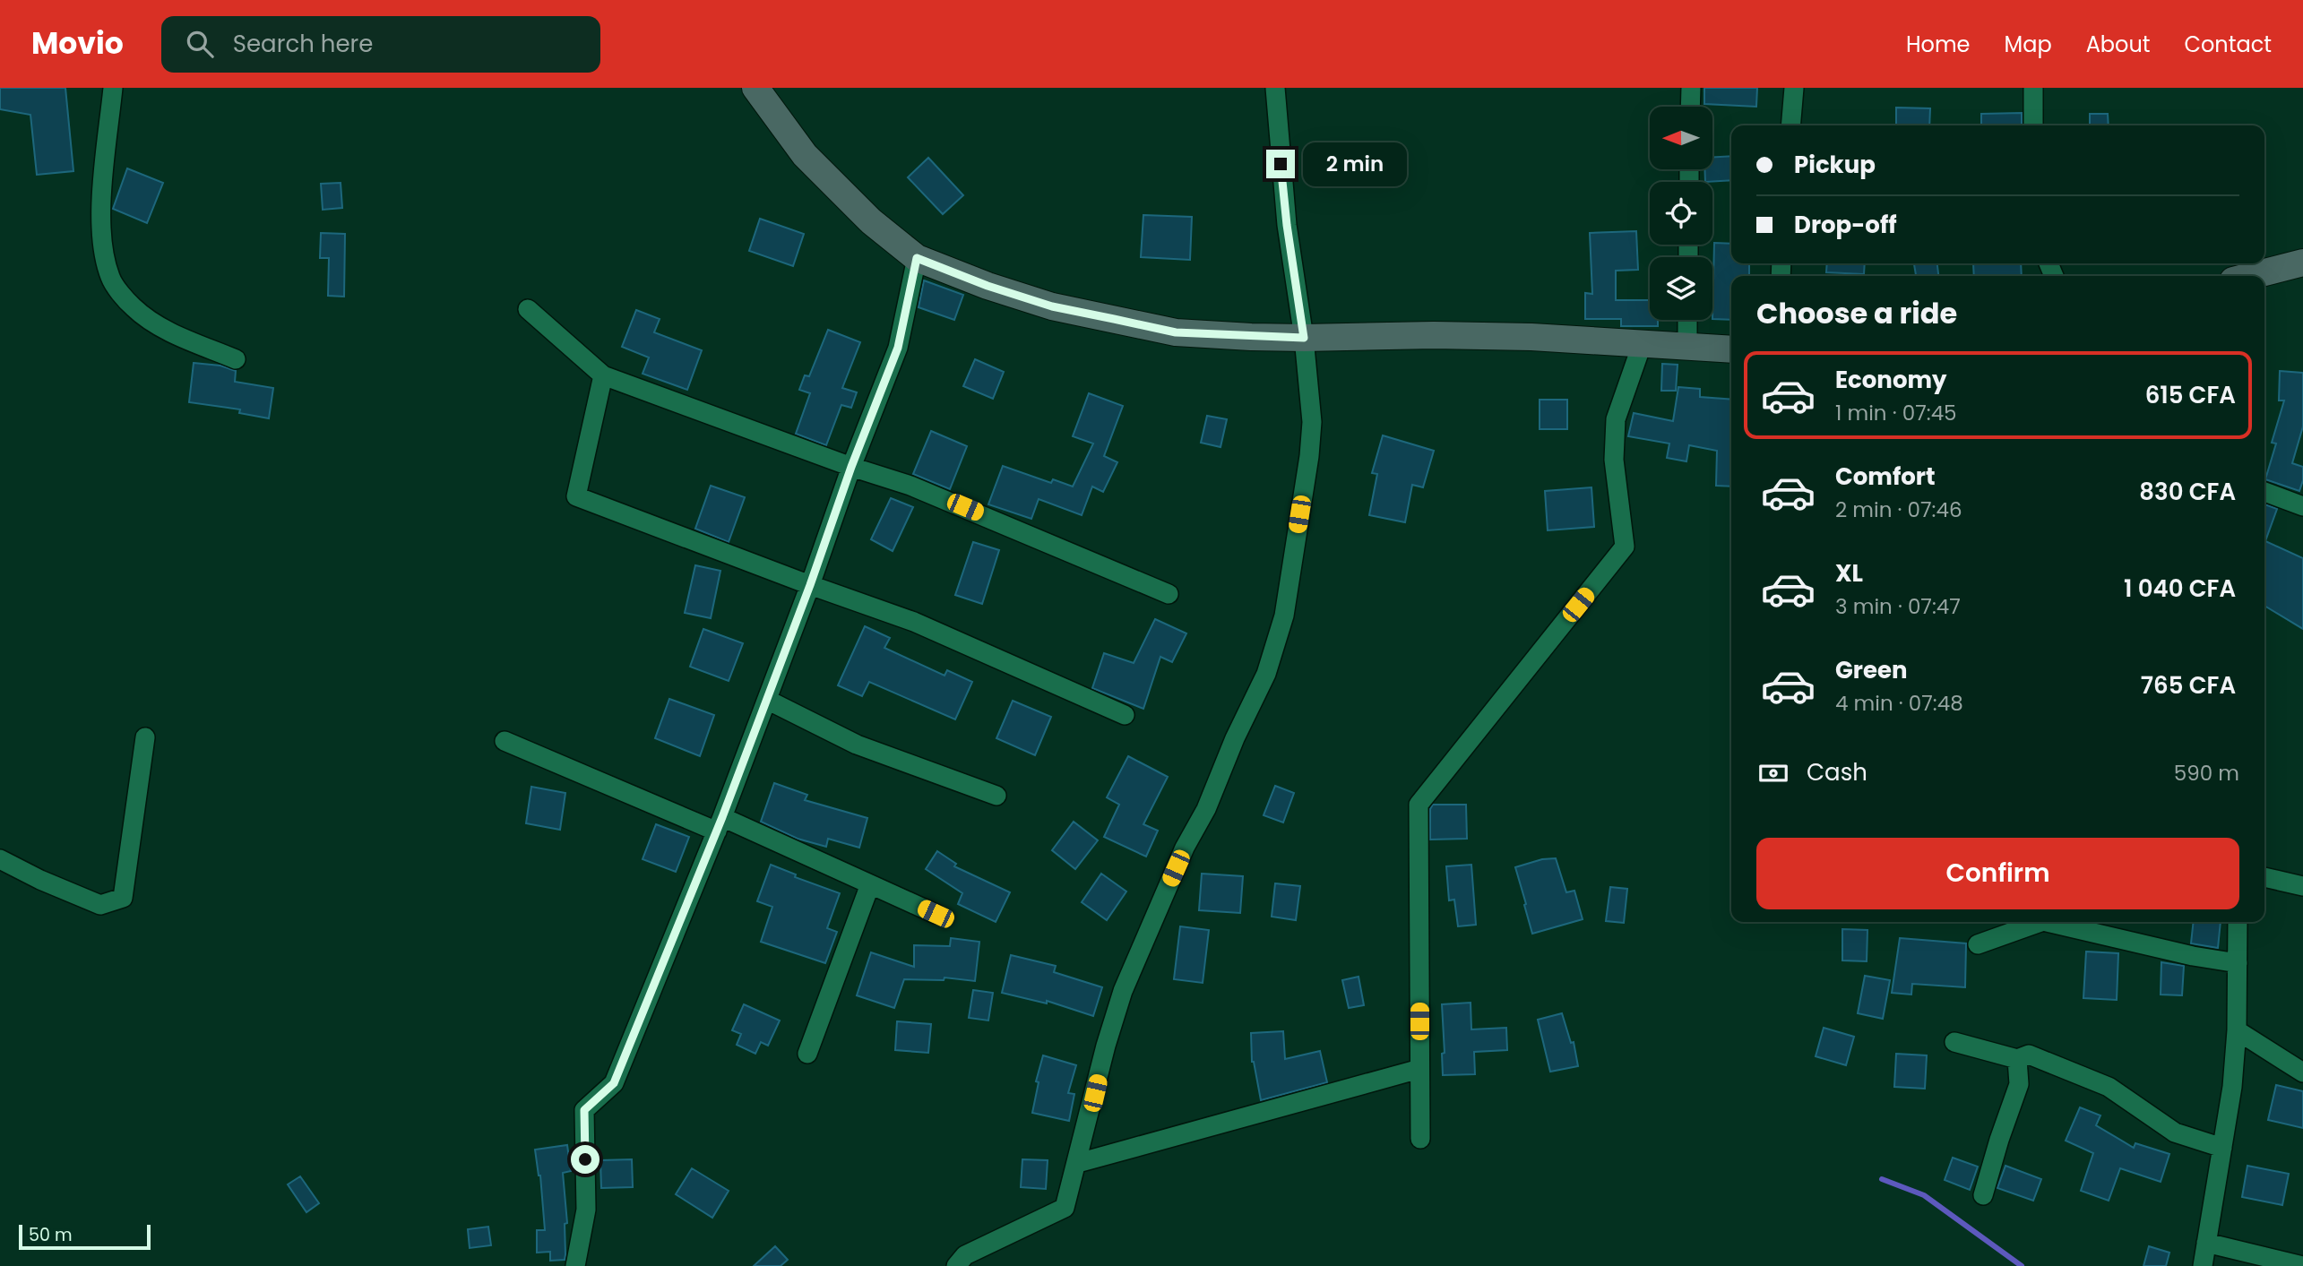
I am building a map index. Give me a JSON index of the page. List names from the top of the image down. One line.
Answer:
{"scale_bar":"50 m","north":"left","page":{"header":"Movio","search":"Search here","nav":["Home","Map","About","Contact"],"banner":["Pickup","Drop-off"],"bubble":"2 min","heading":"Choose a ride","list":[{"name":"Economy","note":"1 min · 07:45","value":"615 CFA"},{"name":"Comfort","note":"2 min · 07:46","value":"830 CFA"},{"name":"XL","note":"3 min · 07:47","value":"1 040 CFA"},{"name":"Green","note":"4 min · 07:48","value":"765 CFA"}],"pay":["Cash","590 m"],"buttons":"Confirm","scale":"50 m"}}
